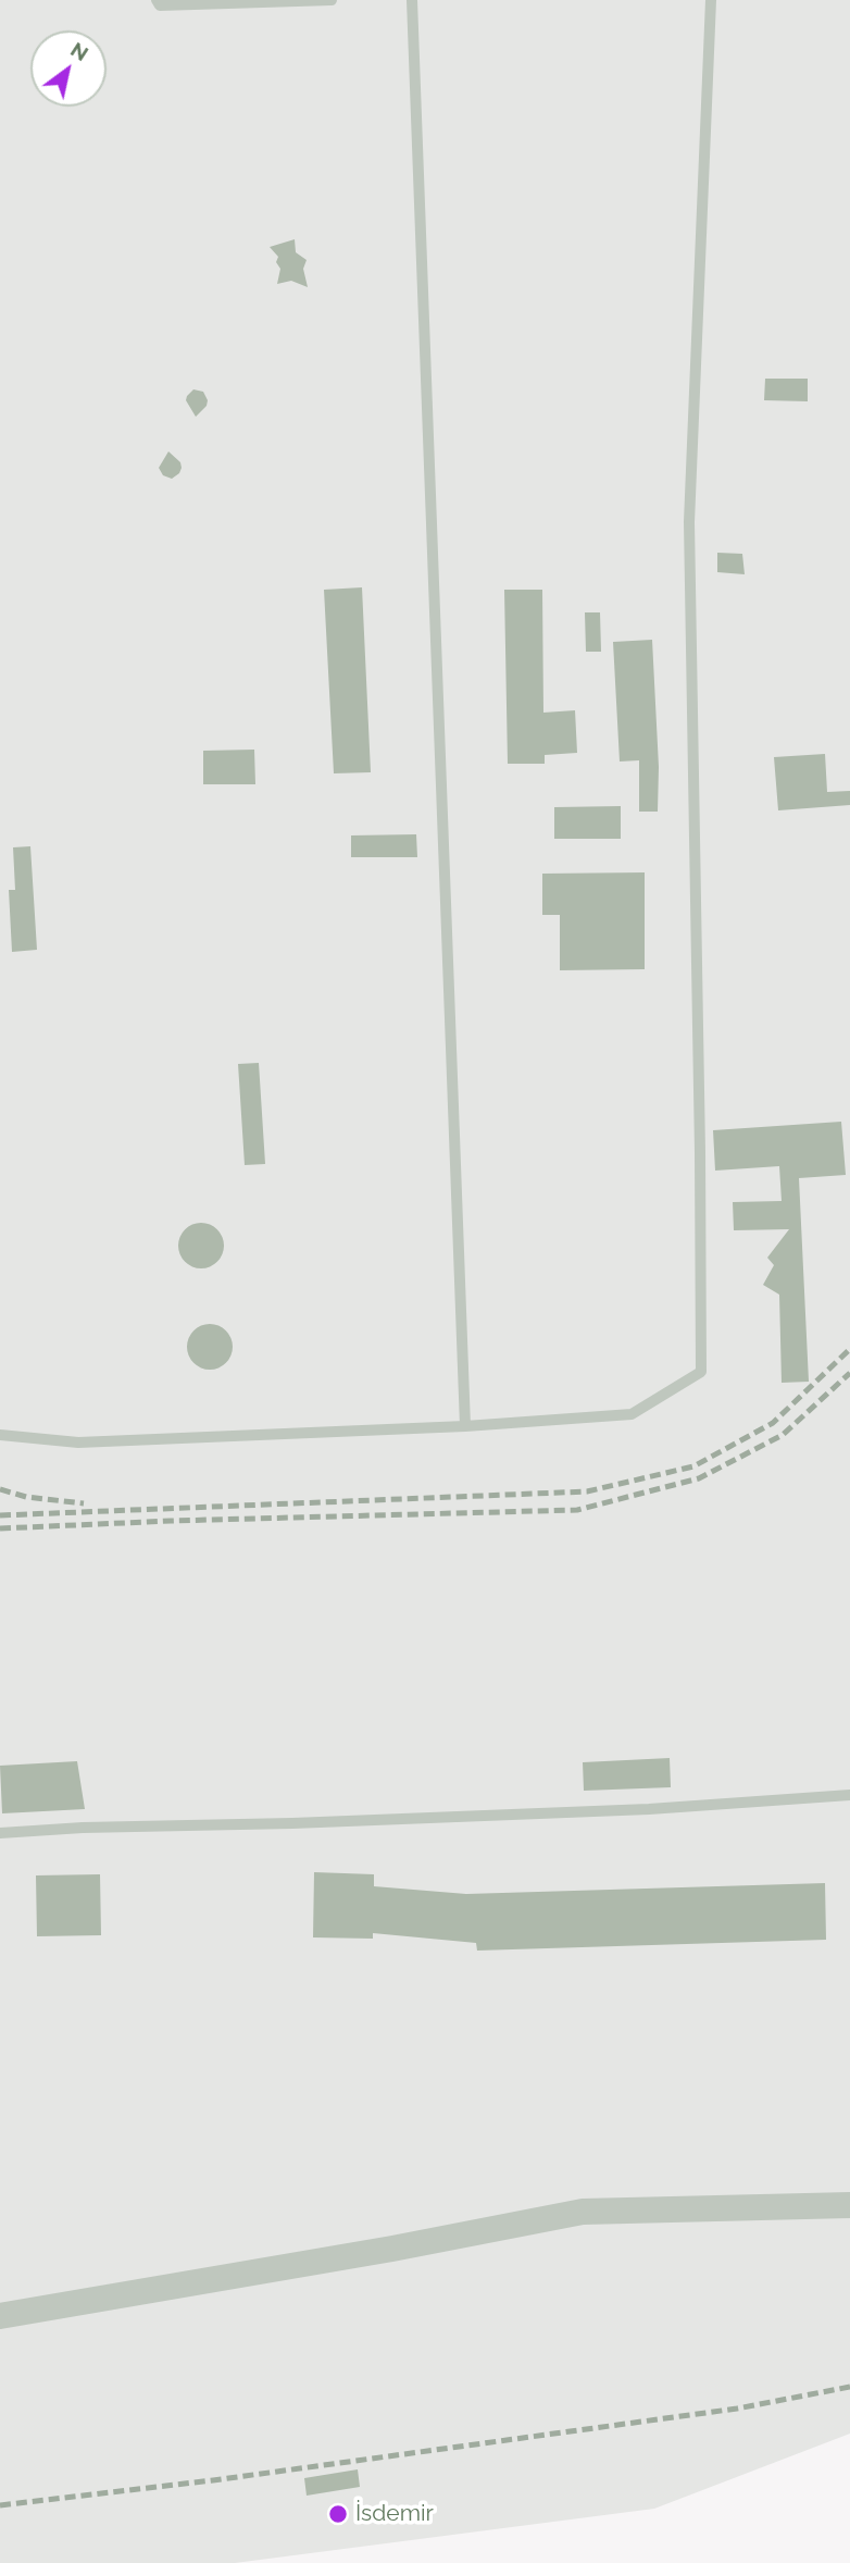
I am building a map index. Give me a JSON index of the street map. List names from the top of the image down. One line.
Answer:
{"places":["İsdemir"],"north":"top right"}
